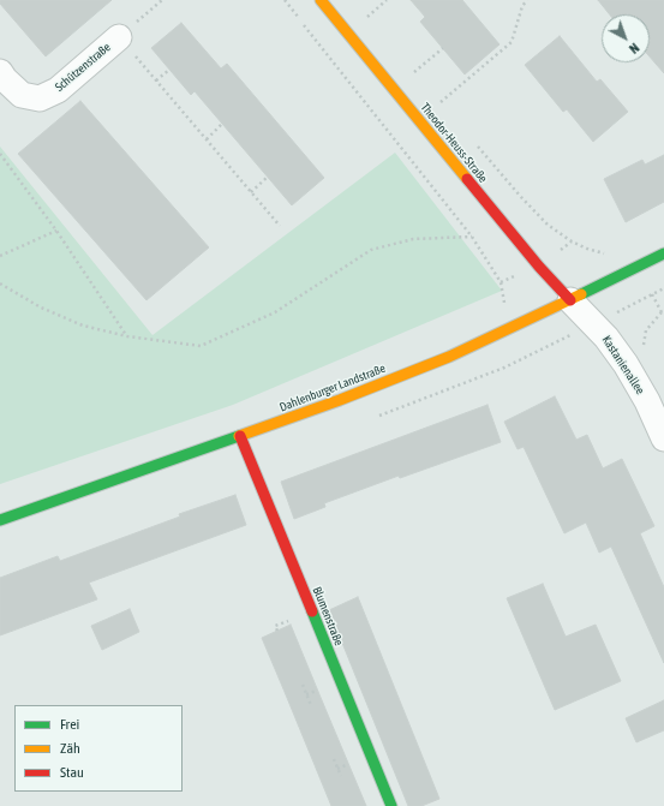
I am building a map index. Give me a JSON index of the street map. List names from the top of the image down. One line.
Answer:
{"streets":{"main road":["Theodor-Heuss-Straße","Dahlenburger Landstraße","Blumenstraße"],"street":["Schützenstraße","Kastanienallee"]},"crossings":[["Theodor-Heuss-Straße","Kastanienallee"],["Theodor-Heuss-Straße","Dahlenburger Landstraße"],["Kastanienallee","Dahlenburger Landstraße"],["Dahlenburger Landstraße","Blumenstraße"]],"legend":["Frei","Zäh","Stau"],"north":"bottom right"}
